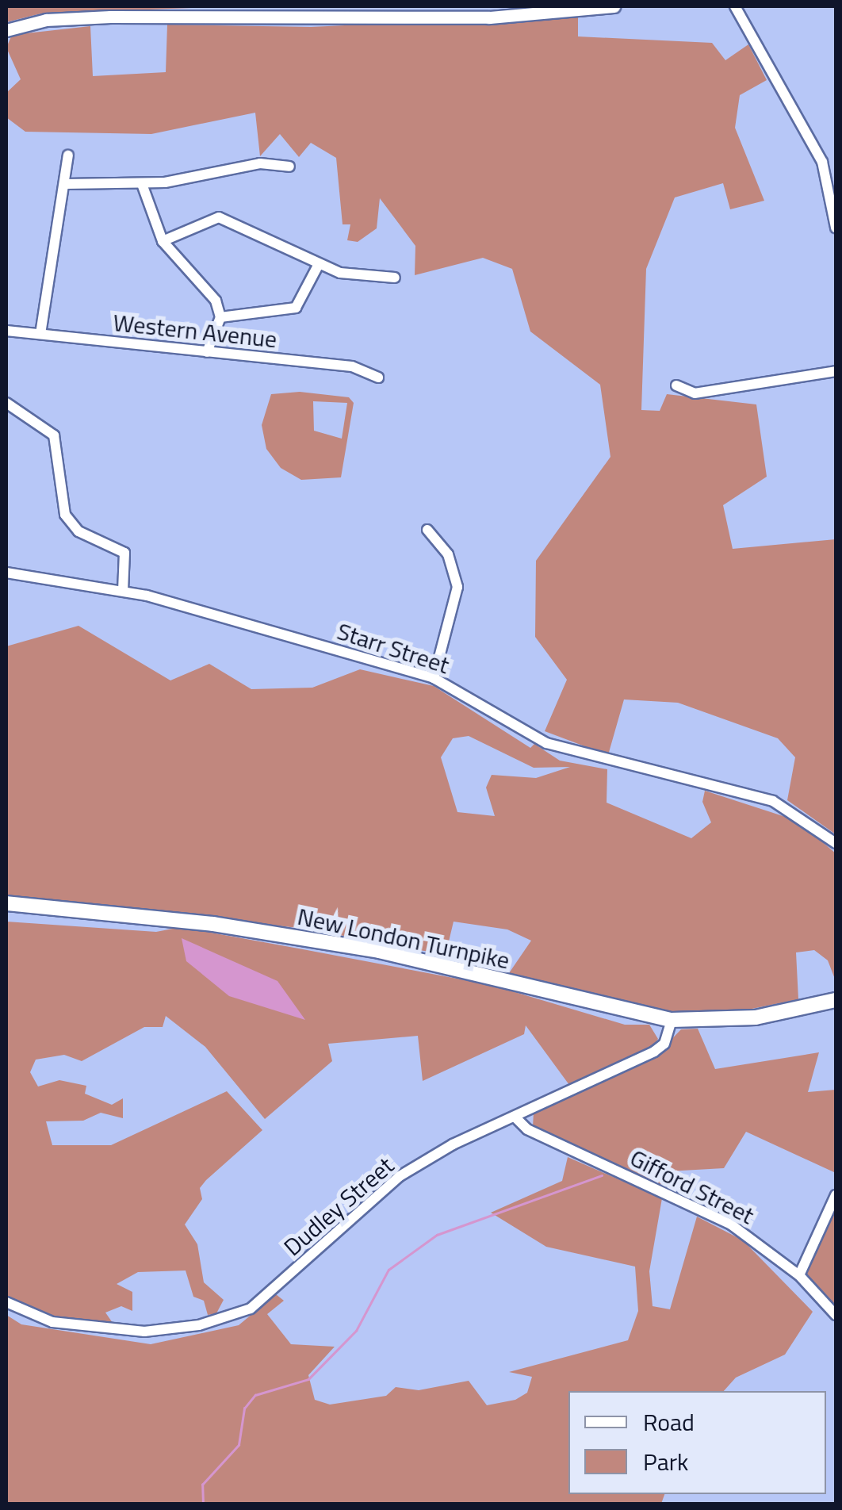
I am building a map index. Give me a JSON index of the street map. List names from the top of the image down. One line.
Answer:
{"streets":{"main road":["New London Turnpike"],"street":["Western Avenue","Starr Street","Gifford Street","Dudley Street"]},"crossings":[["New London Turnpike","Dudley Street"],["Gifford Street","Dudley Street"]],"legend":["Road","Park"]}
